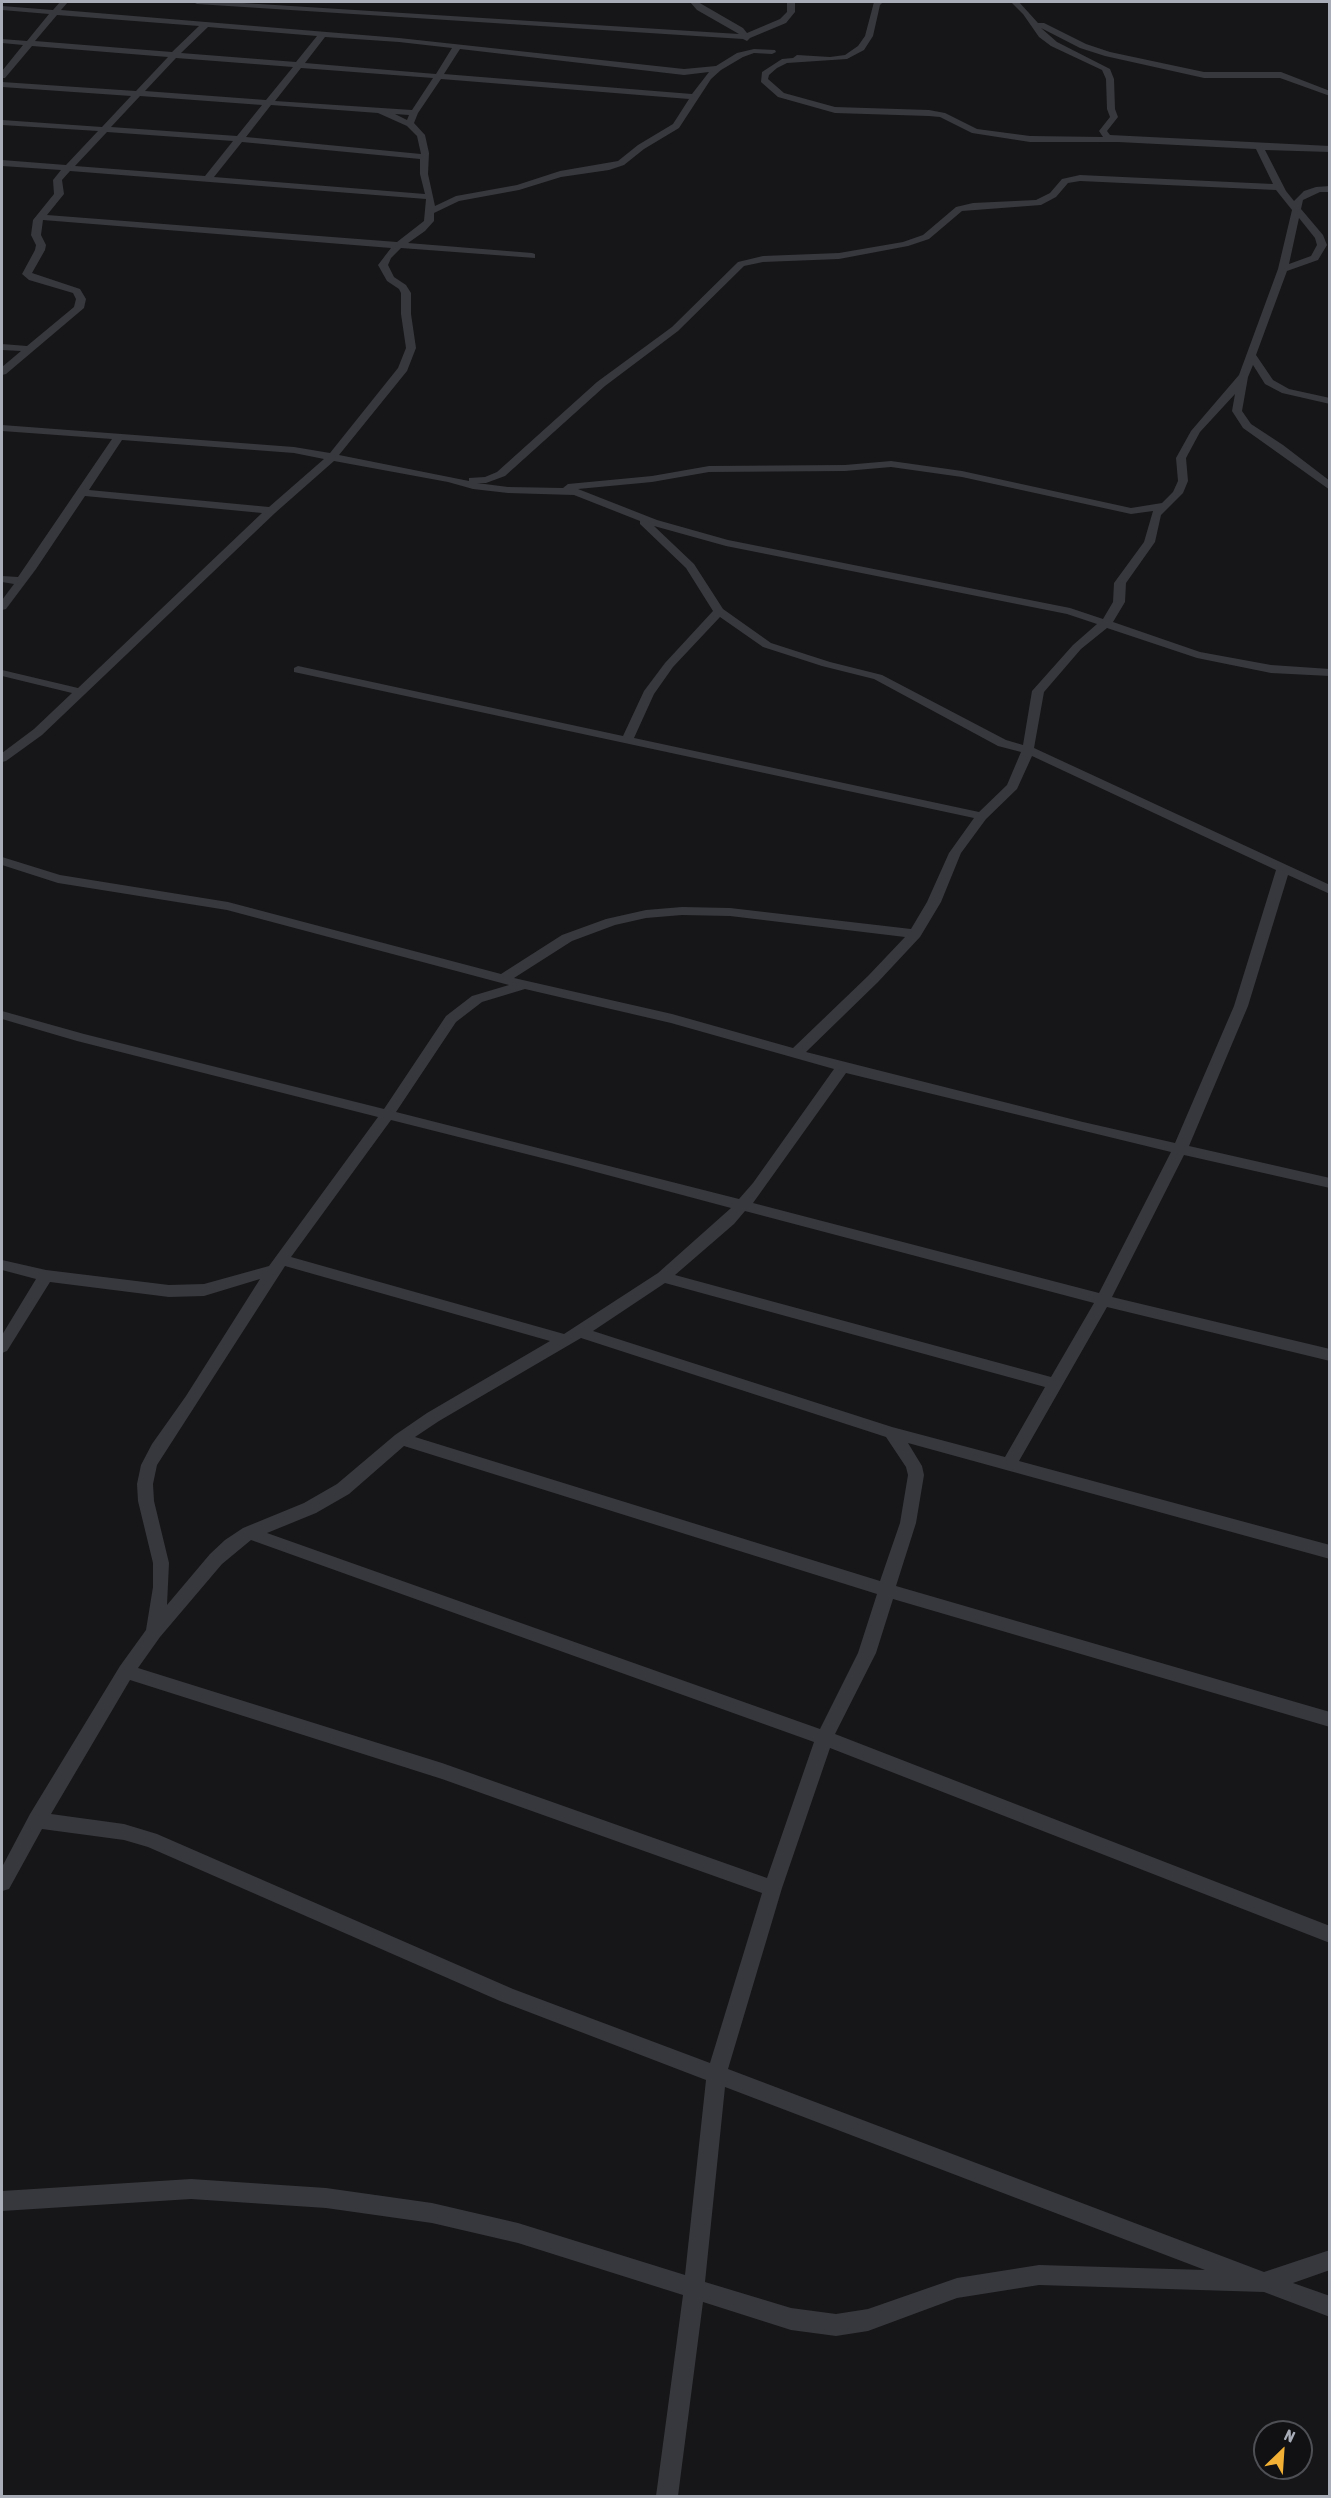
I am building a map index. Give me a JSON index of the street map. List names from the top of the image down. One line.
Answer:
{"north":"top right"}
